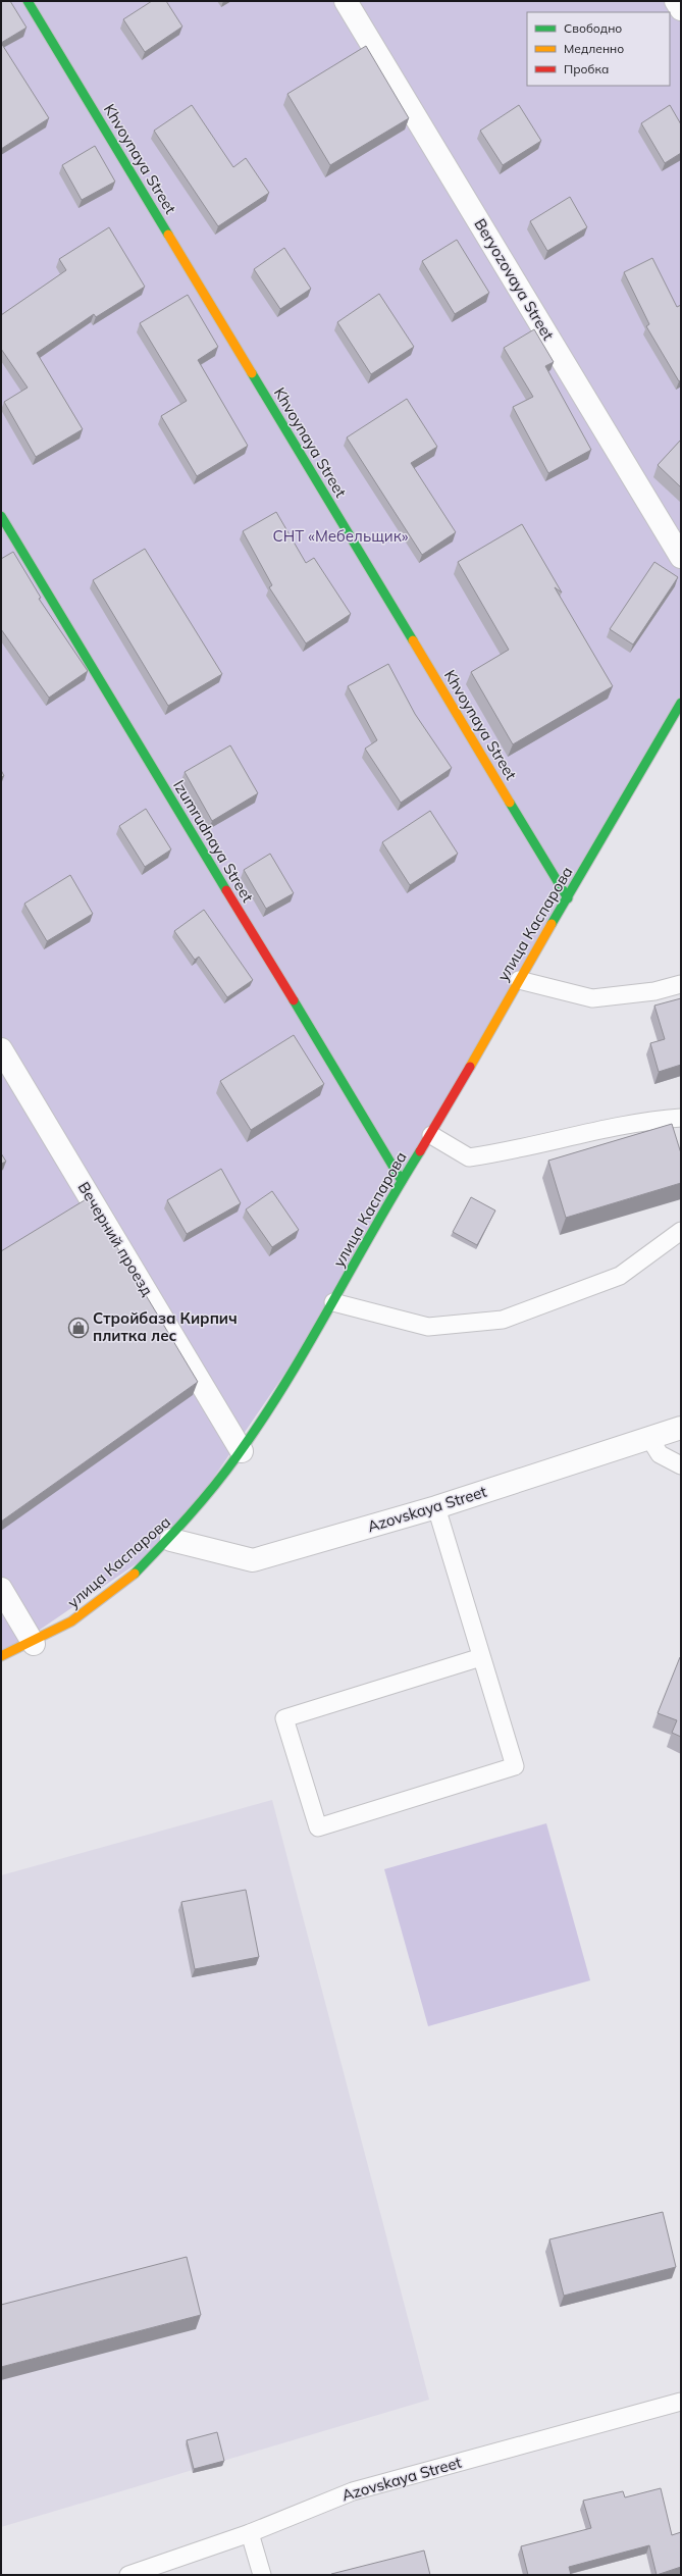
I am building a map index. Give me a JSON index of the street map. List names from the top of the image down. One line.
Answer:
{"streets":{"street":["Khvoynaya Street","Beryozovaya Street","Izumrudnaya Street","улица Каспарова","Вечерний проезд","Azovskaya Street"]},"crossings":[["Khvoynaya Street","улица Каспарова"],["Izumrudnaya Street","улица Каспарова"],["улица Каспарова","Вечерний проезд"],["улица Каспарова","Azovskaya Street"]],"parks":["СНТ «Мебельщик»"],"places":{"shop":["Стройбаза Кирпич плитка лес"]},"legend":["Свободно","Медленно","Пробка"]}
